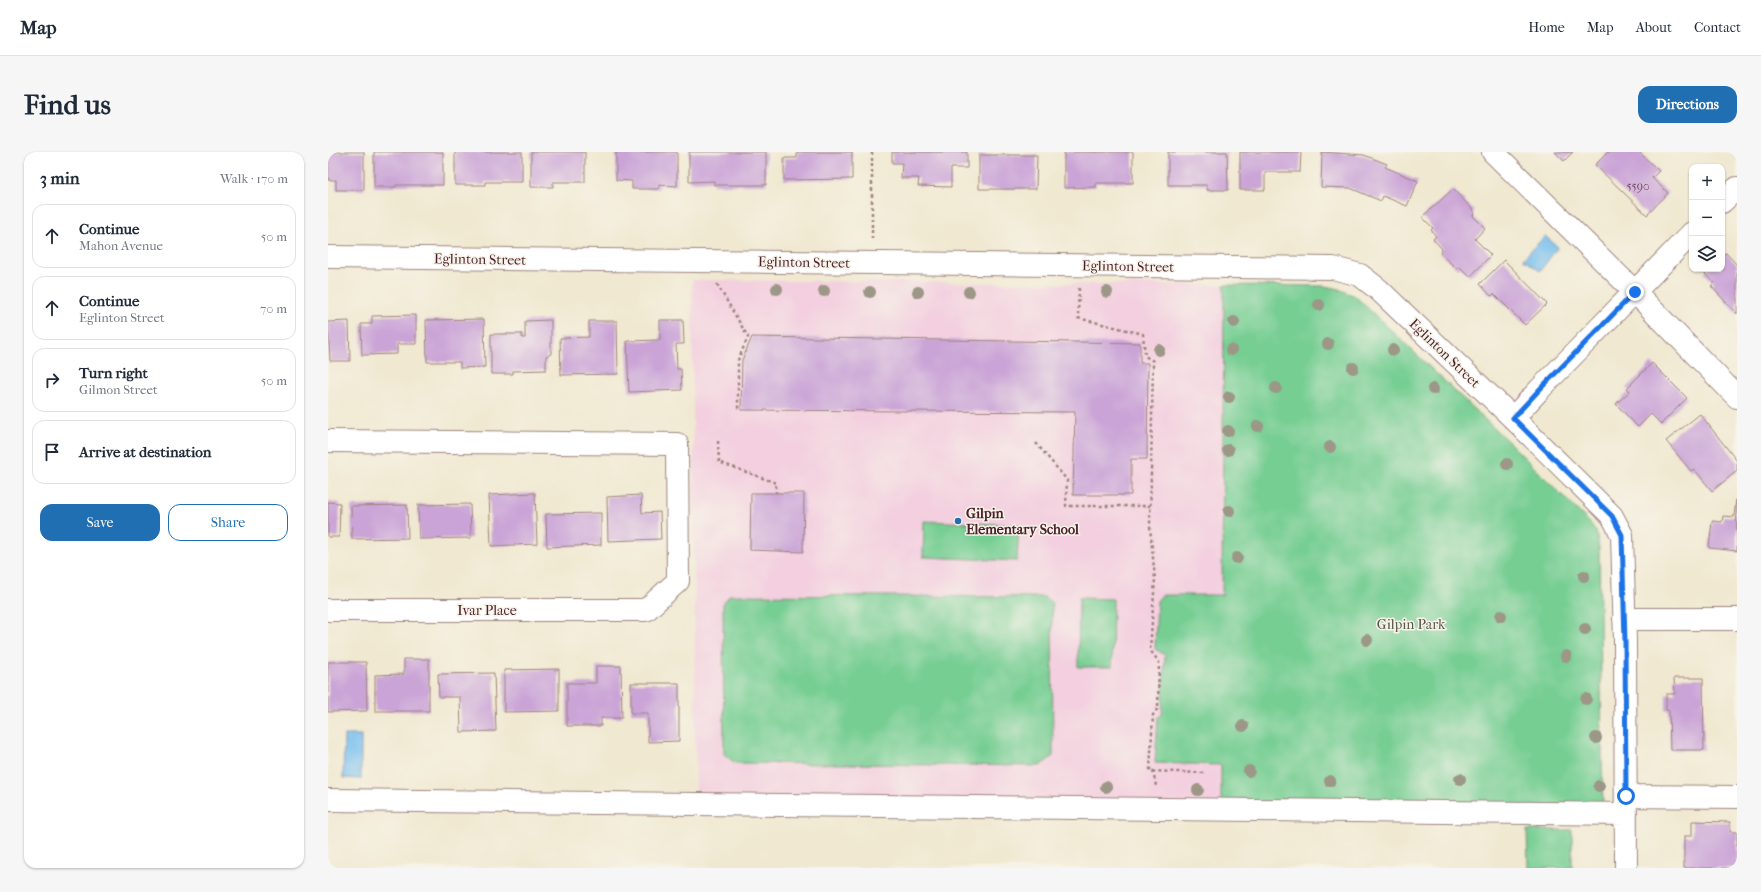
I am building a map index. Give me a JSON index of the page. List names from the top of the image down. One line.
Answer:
{"streets":{"street":["Eglinton Street","Ivar Place"]},"parks":["Gilpin Park"],"places":["Gilpin Elementary School"],"house_numbers":["5590"],"page":{"header":"Map","nav":["Home","Map","About","Contact"],"buttons":["Directions",["Save","Share"]],"title":"Find us","heading":["3 min","Walk · 170 m"],"map_buttons":["+","−"],"list":[["Continue","Mahon Avenue","50 m"],["Continue","Eglinton Street","70 m"],["Turn right","Gilmon Street","50 m"],"Arrive at destination"]}}
